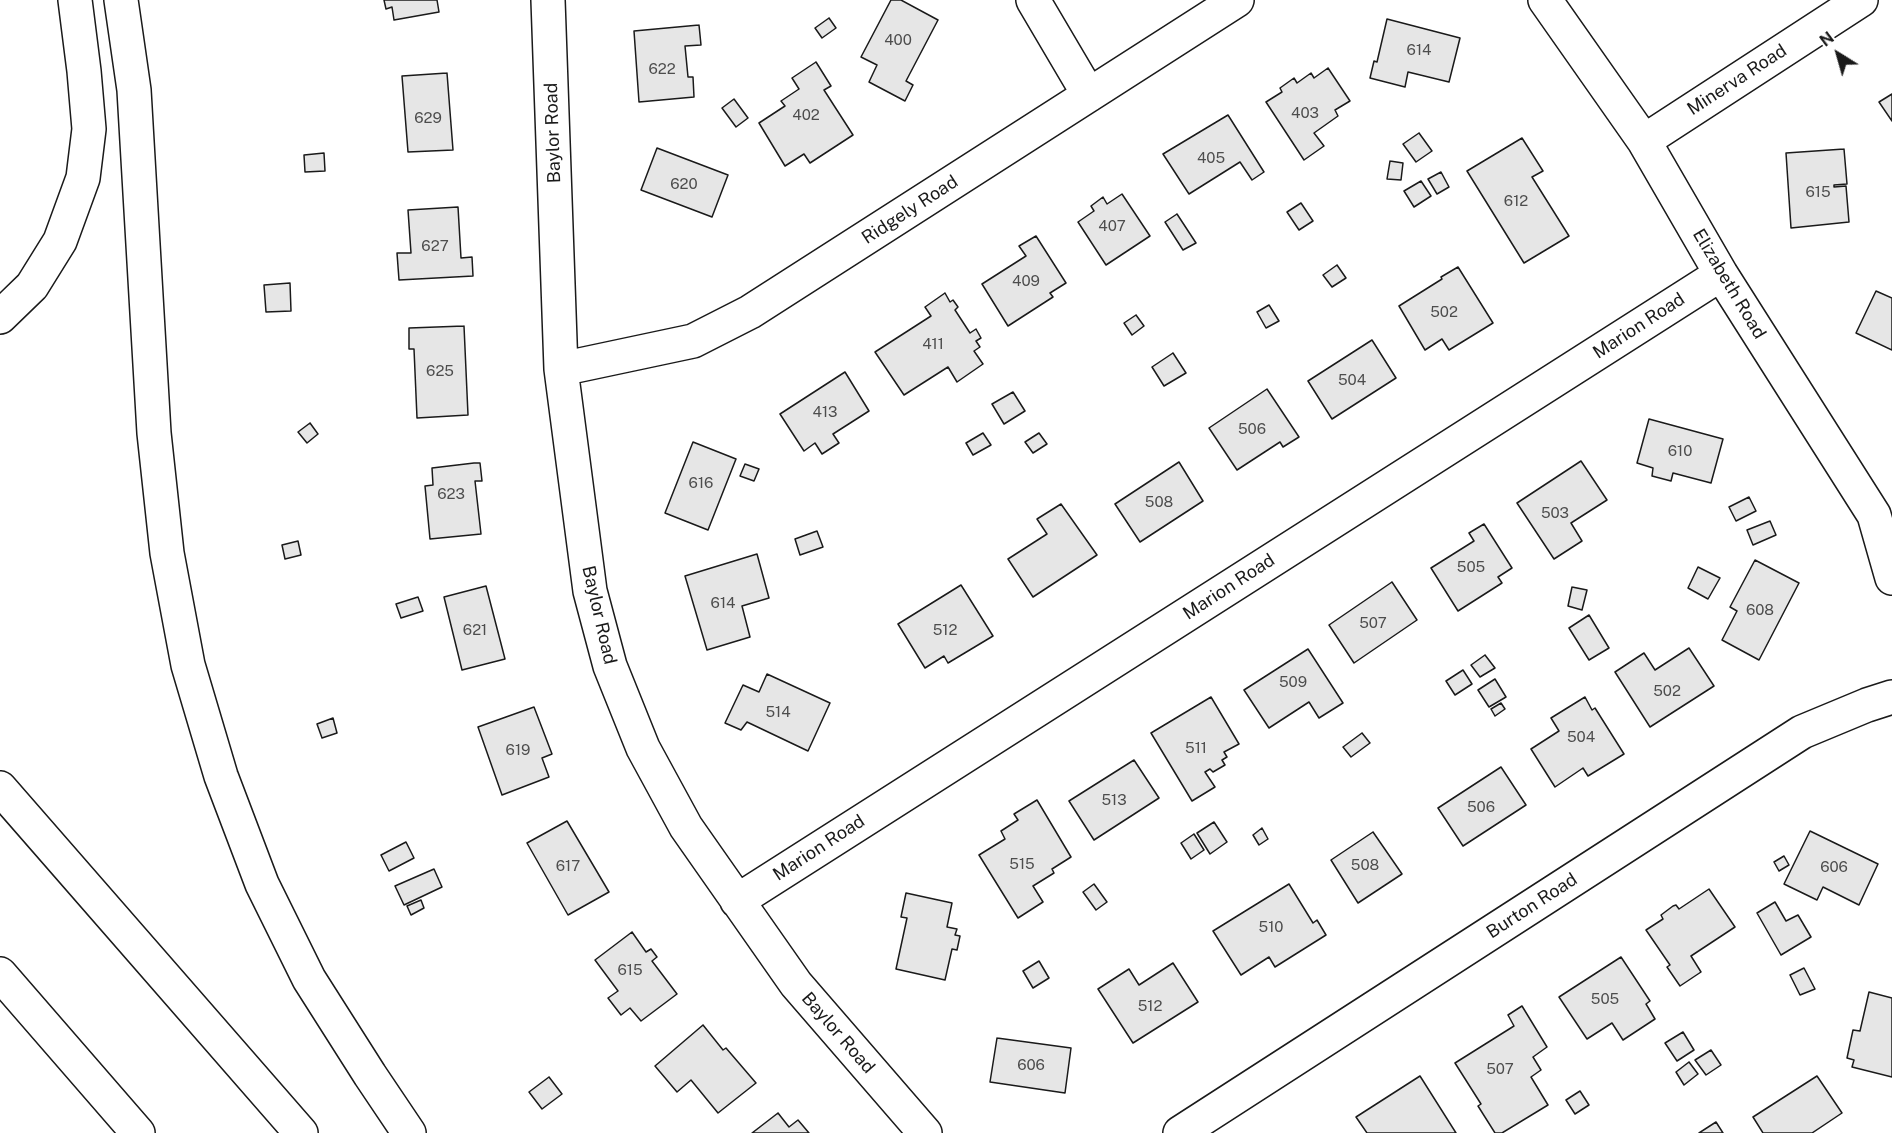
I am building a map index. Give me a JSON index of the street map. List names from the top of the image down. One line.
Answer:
{"streets":{"main road":["Minerva Road","Baylor Road","Ridgely Road","Elizabeth Road","Marion Road","Burton Road"]},"crossings":[["Minerva Road","Elizabeth Road"],["Baylor Road","Ridgely Road"],["Baylor Road","Marion Road"],["Elizabeth Road","Marion Road"]],"house_numbers":["400","614","622","403","402","629","405","620","615","612","407","627","409","502","411","625","504","413","506","610","616","623","508","503","505","614","608","507","621","512","509","502","514","504","511","619","513","506","515","508","617","606","510","615","505","512","606","507"],"north":"top left"}
